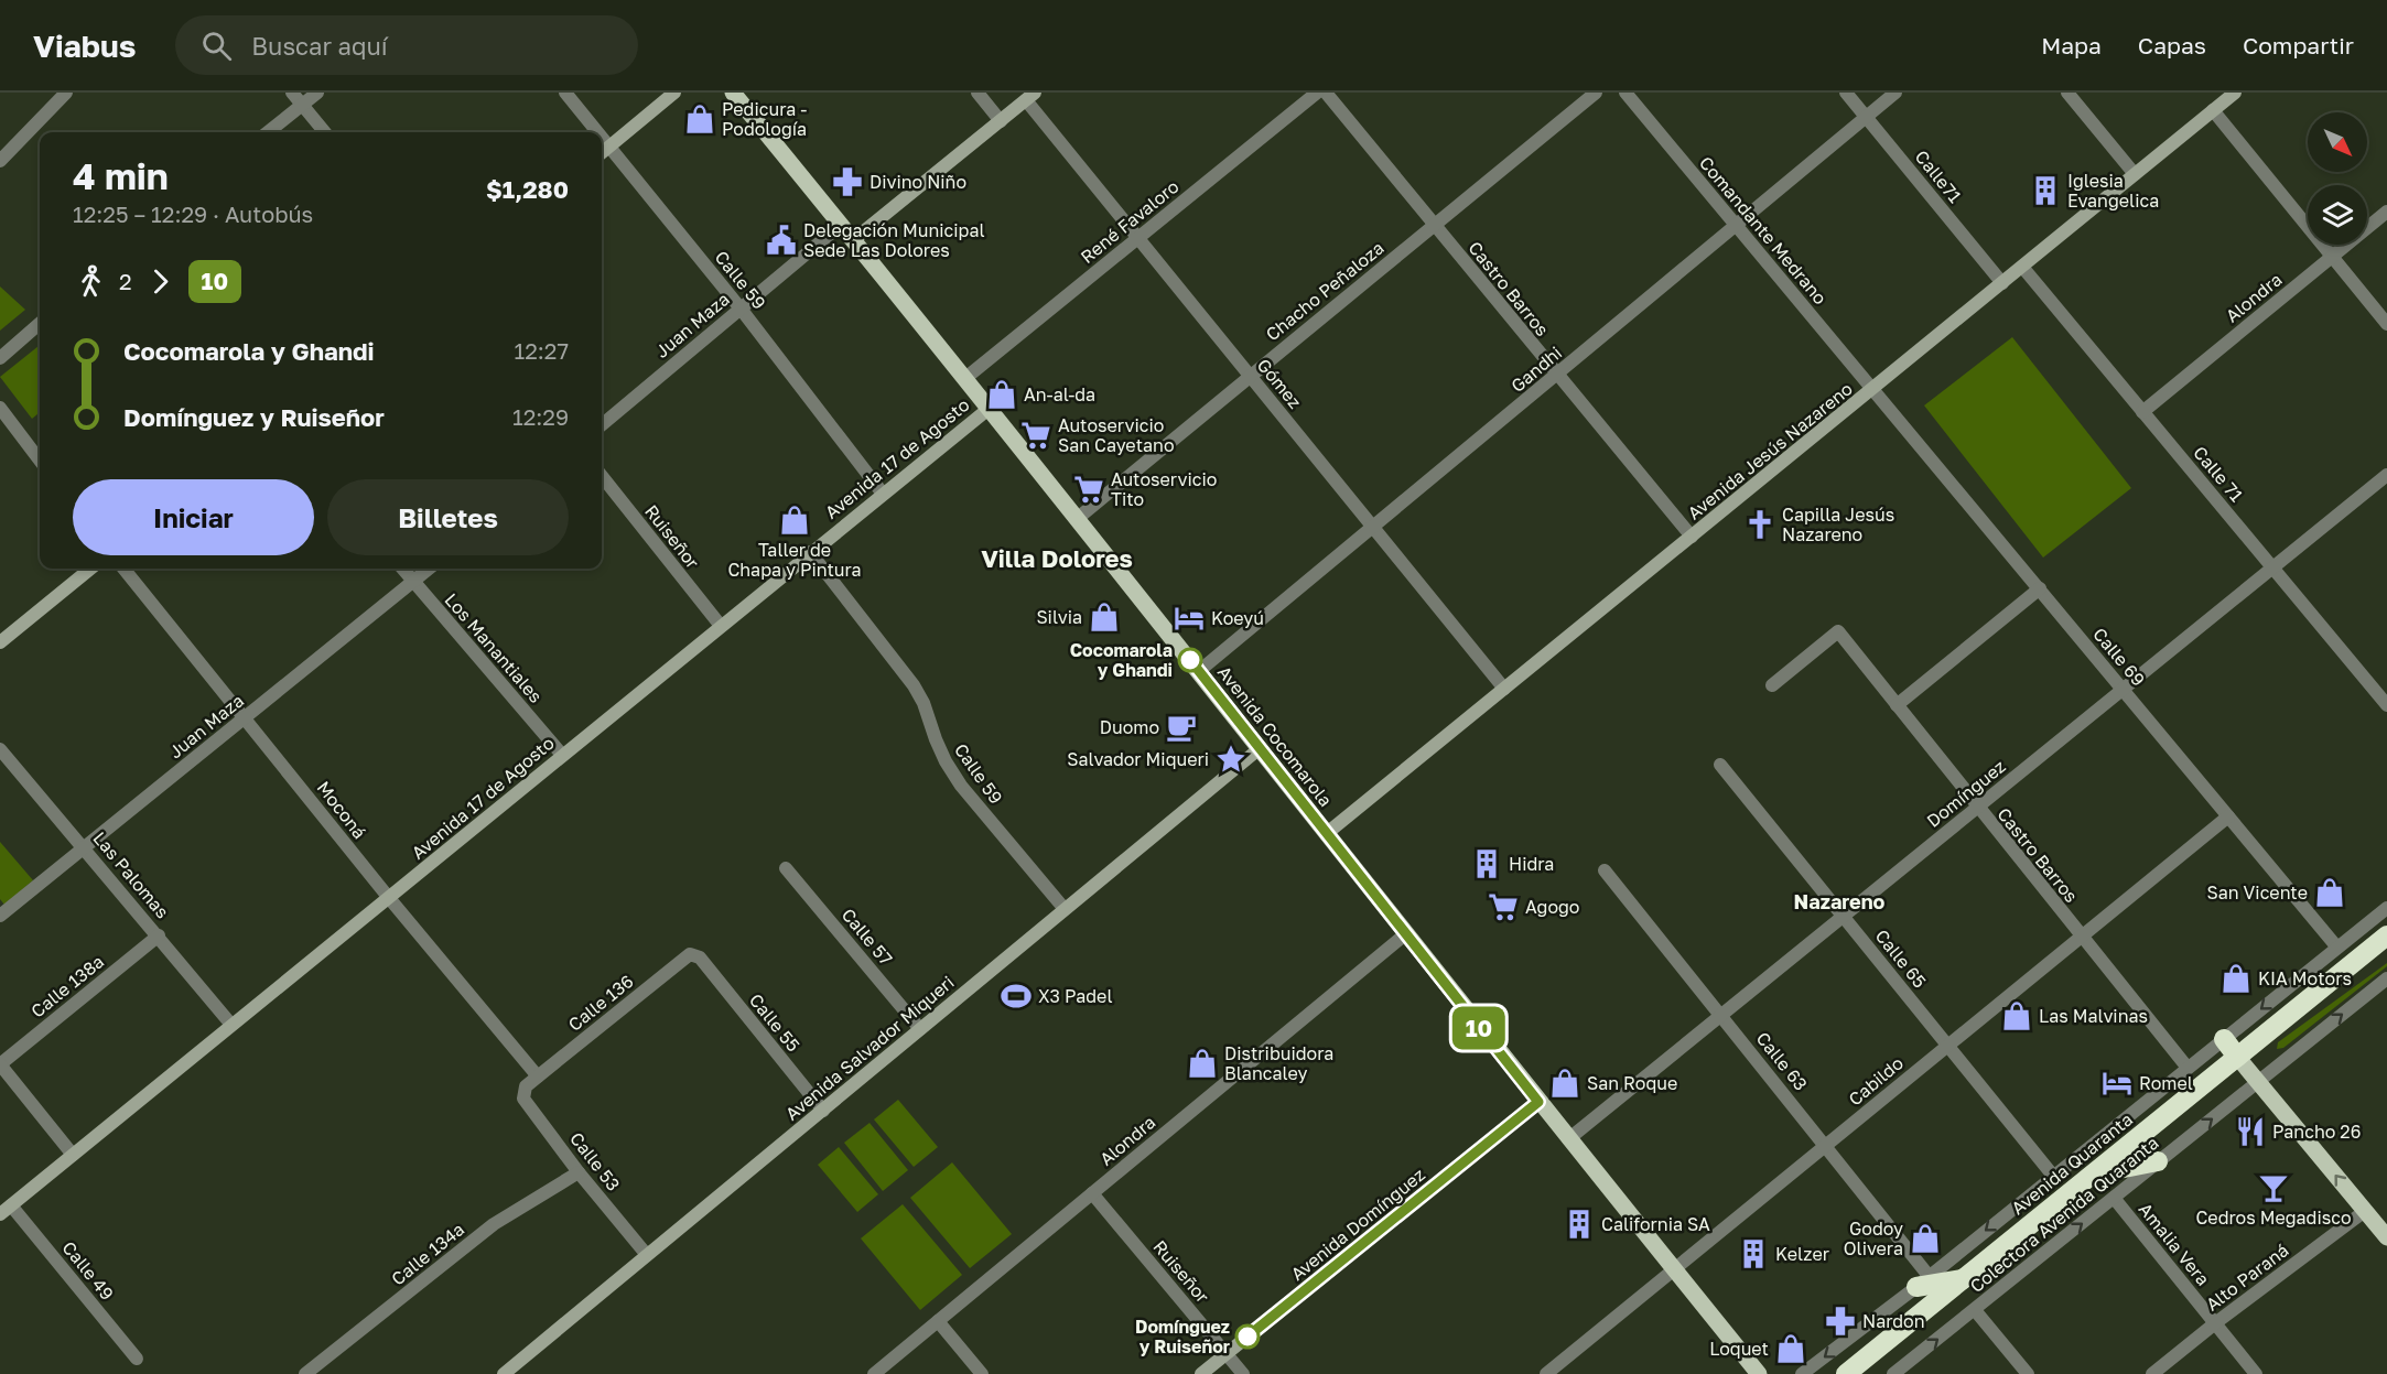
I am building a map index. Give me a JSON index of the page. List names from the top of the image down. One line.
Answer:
{"streets":{"highway":["Avenida Quaranta"],"main road":["Avenida Jesús Nazareno","Avenida 17 de Agosto","Avenida Cocomarola","Avenida Salvador Miqueri","Avenida Domínguez"],"street":["Calle71","René Favaloro","Comandante Medrano","Calle 59","Castro Barros","Chacho Peñaloza","Alondra","Juan Maza","Gandhi","Gómez","Calle 71","Ruiseñor","Los Manantiales","Calle 69","Domínguez","Moconá","Las Palomas","Calle 57","Calle 65","Calle 138a","Calle 136","Calle 55","Calle 63","Cabildo","Calle 53","Colectora Avenida Quaranta","Amalia Vera","Calle 134a","Calle 49","Alto Paraná"]},"crossings":[["Calle71","Gandhi"],["Calle71","Avenida Jesús Nazareno"],["René Favaloro","Gómez"],["René Favaloro","Avenida Cocomarola"],["Comandante Medrano","Gandhi"],["Comandante Medrano","Avenida Jesús Nazareno"],["Comandante Medrano","Calle 69"],["Calle 59","Juan Maza"],["Calle 59","Avenida 17 de Agosto"],["Calle 59","Avenida Salvador Miqueri"],["Castro Barros","Chacho Peñaloza"],["Castro Barros","Gandhi"],["Castro Barros","Avenida Jesús Nazareno"],["Castro Barros","Domínguez"],["Castro Barros","Cabildo"],["Chacho Peñaloza","Gómez"],["Chacho Peñaloza","Avenida Cocomarola"],["Alondra","Calle 71"],["Alondra","Ruiseñor"],["Alondra","Avenida Cocomarola"],["Juan Maza","Los Manantiales"],["Juan Maza","Avenida Cocomarola"],["Juan Maza","Moconá"],["Juan Maza","Las Palomas"],["Gandhi","Gómez"],["Gandhi","Avenida Cocomarola"],["Gómez","Avenida Jesús Nazareno"],["Avenida Jesús Nazareno","Calle 71"],["Avenida Jesús Nazareno","Calle 69"],["Avenida Jesús Nazareno","Avenida Cocomarola"],["Avenida 17 de Agosto","Ruiseñor"],["Avenida 17 de Agosto","Los Manantiales"],["Avenida 17 de Agosto","Avenida Cocomarola"],["Avenida 17 de Agosto","Moconá"],["Avenida 17 de Agosto","Las Palomas"],["Avenida 17 de Agosto","Calle 49"],["Calle 71","Domínguez"],["Ruiseñor","Avenida Domínguez"],["Calle 69","Domínguez"],["Calle 69","Cabildo"],["Avenida Cocomarola","Domínguez"],["Avenida Cocomarola","Avenida Salvador Miqueri"],["Avenida Cocomarola","Cabildo"],["Avenida Cocomarola","Avenida Domínguez"],["Domínguez","Calle 65"],["Domínguez","Calle 63"],["Moconá","Calle 136"],["Las Palomas","Calle 138a"],["Calle 57","Avenida Salvador Miqueri"],["Calle 65","Cabildo"],["Calle 136","Calle 55"],["Calle 136","Calle 53"],["Calle 55","Avenida Salvador Miqueri"],["Avenida Salvador Miqueri","Calle 53"],["Calle 63","Cabildo"],["Calle 53","Calle 134a"],["Colectora Avenida Quaranta","Amalia Vera"],["Amalia Vera","Alto Paraná"]],"districts":["Villa Dolores","Nazareno"],"places":{"shop":["Pedicura - Podología","An-al-da","Taller de Chapa y Pintura","Silvia","San Vicente","KIA Motors","Las Malvinas","Distribuidora Blancaley","San Roque","Godoy Olivera","Loquet"],"pharmacy":["Divino Niño","Nardon"],"building":["Iglesia Evangelica","Hidra","California SA","Kelzer"],"public building":["Delegación Municipal Sede Las Dolores"],"supermarket":["Autoservicio San Cayetano","Autoservicio Tito","Agogo"],"church":["Capilla Jesús Nazareno"],"hotel":["Koeyú","Romel"],"other":["Cocomarola y Ghandi","Domínguez y Ruiseñor"],"cafe":["Duomo"],"place":["Salvador Miqueri"],"sports":["X3 Padel"],"restaurant":["Pancho 26"],"bar":["Cedros Megadisco"]},"lines":["bus line 10"],"north":"bottom right","page":{"header":"Viabus","search":"Buscar aquí","nav":["Mapa","Capas","Compartir"],"on_map":"10","heading":["4 min","12:25 – 12:29 · Autobús","$1,280"],"legs":["2","10"],"list":[{"name":"Cocomarola y Ghandi","value":"12:27"},{"name":"Domínguez y Ruiseñor","value":"12:29"}],"buttons":["Iniciar","Billetes"]}}
